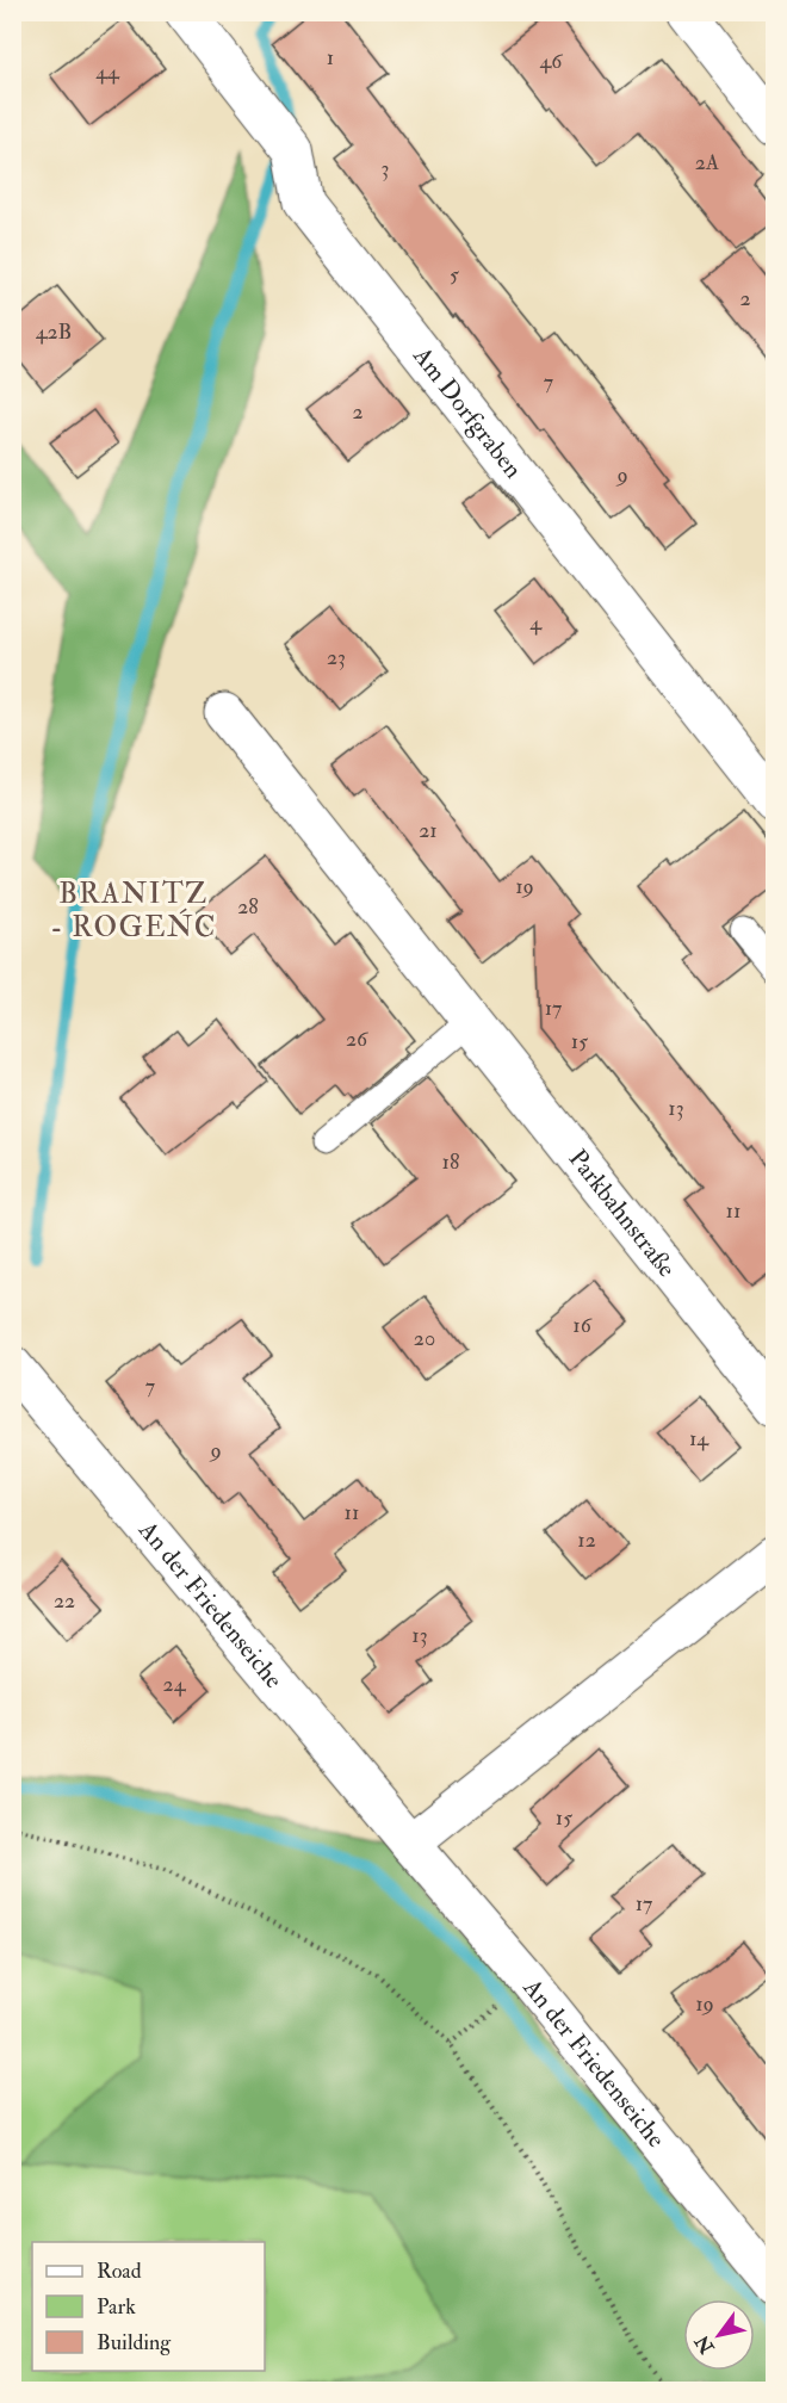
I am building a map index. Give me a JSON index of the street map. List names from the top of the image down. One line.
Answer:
{"streets":{"street":["Am Dorfgraben","Parkbahnstraße","An der Friedenseiche"]},"districts":["BRANITZ - ROGEŃC"],"house_numbers":["1","46","44","2A","3","5","2","42B","7","2","9","4","23","21","19","28","17","26","15","13","18","11","16","20","7","14","9","11","12","22","13","24","15","17","19"],"legend":["Road","Park","Building"],"north":"bottom left"}
